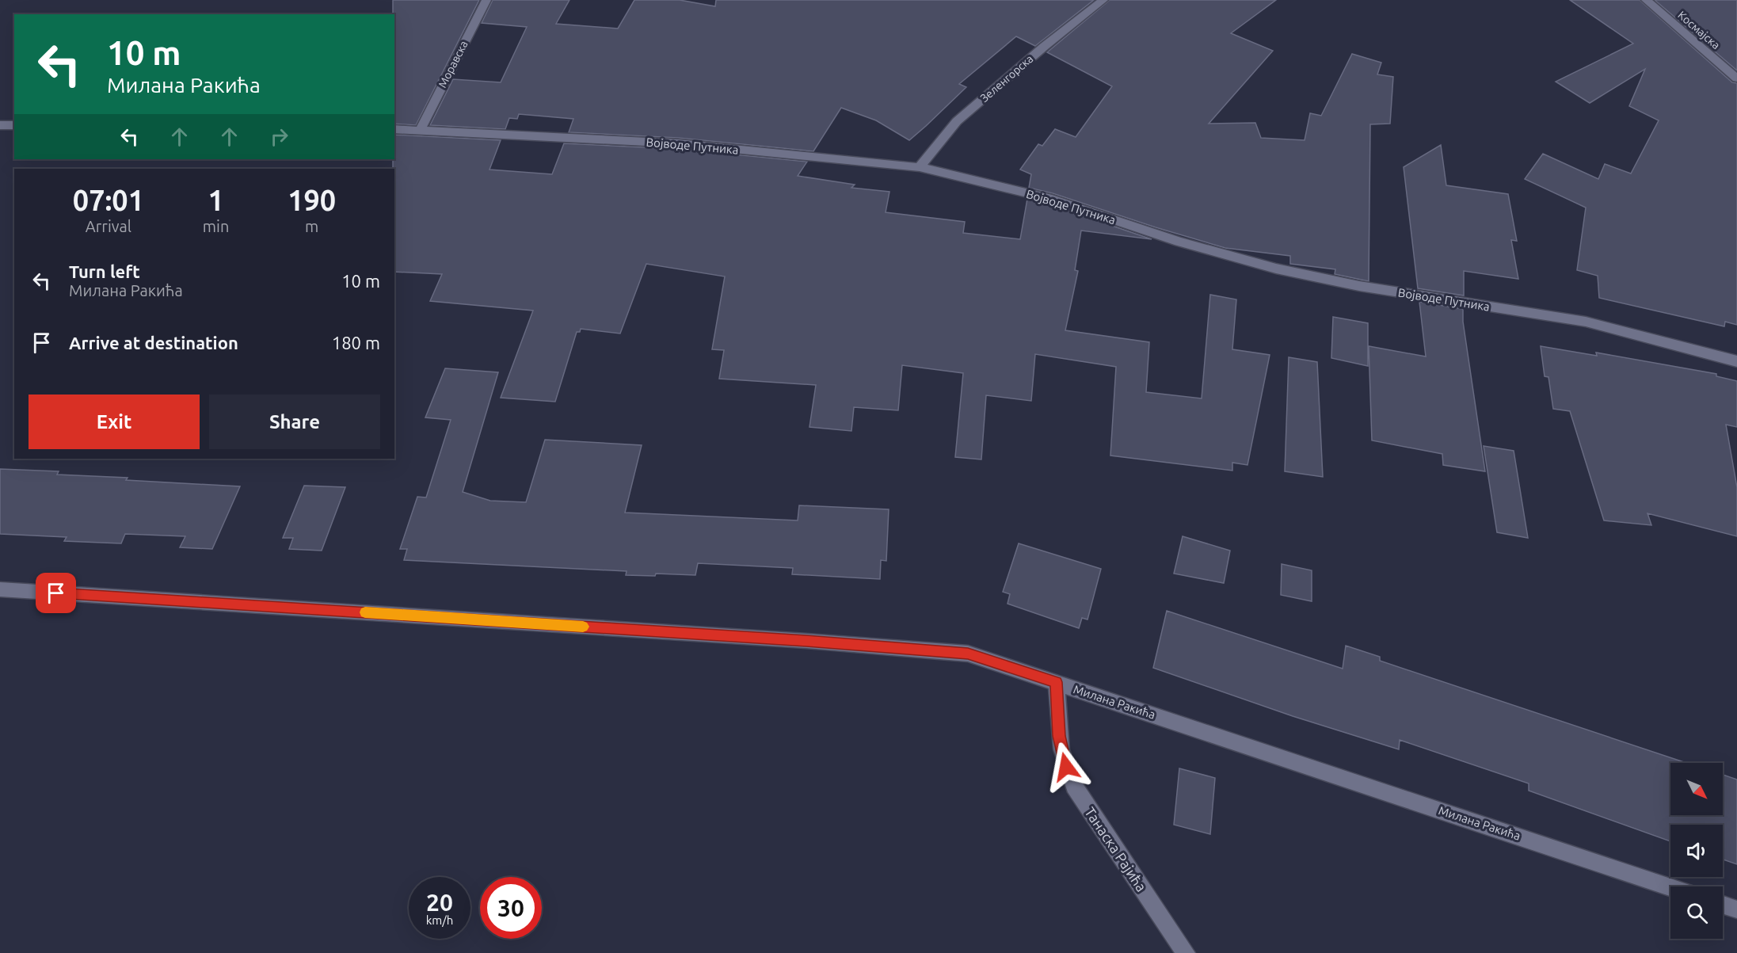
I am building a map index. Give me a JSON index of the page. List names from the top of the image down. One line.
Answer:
{"streets":{"street":["Космајска","Моравска","Зеленгорска","Војводе Путника","Милана Ракића","Танаска Рајића"]},"crossings":[["Моравска","Војводе Путника"],["Зеленгорска","Војводе Путника"],["Милана Ракића","Танаска Рајића"]],"north":"bottom right","page":{"turn":["10 m","Милана Ракића"],"eta":["07:01","Arrival","1","min","190","m"],"list":[{"name":"Turn left","note":"Милана Ракића","value":"10 m"},{"name":"Arrive at destination","value":"180 m"}],"buttons":["Exit","Share"],"speed":"20 km/h","limit":"30"}}
